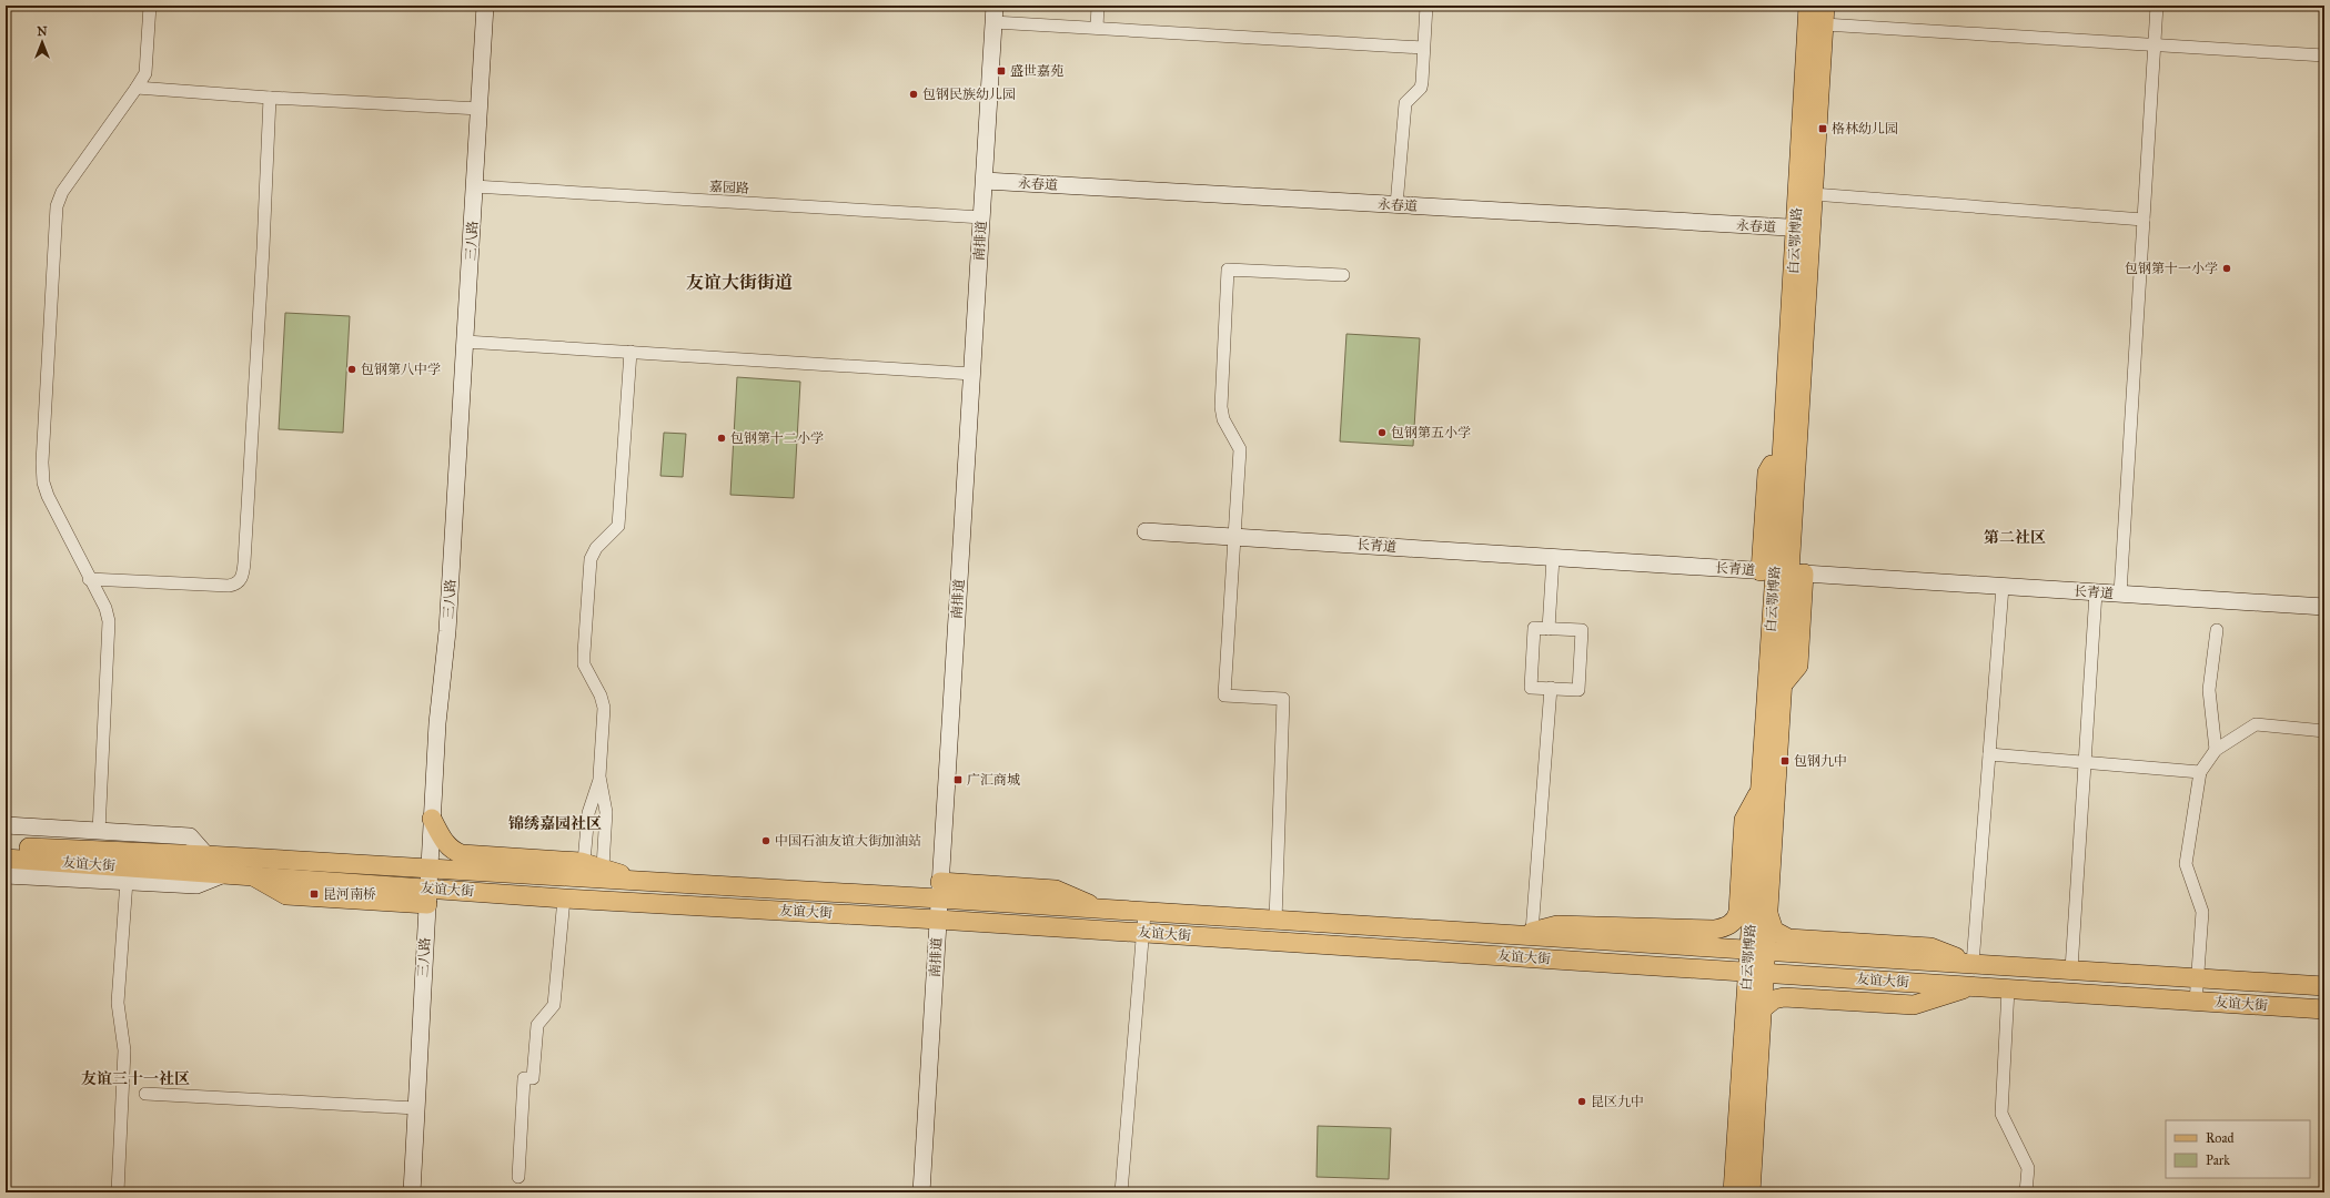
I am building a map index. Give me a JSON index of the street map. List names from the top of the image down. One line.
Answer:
{"streets":{"main road":["白云鄂博路","友谊大街"],"street":["永春道","嘉园路","三八路","南排道","长青道"]},"crossings":[["永春道","南排道"],["永春道","白云鄂博路"],["嘉园路","三八路"],["嘉园路","南排道"],["三八路","友谊大街"],["南排道","友谊大街"],["白云鄂博路","长青道"],["白云鄂博路","友谊大街"]],"districts":["友谊大街街道","第二社区","锦绣嘉园社区","友谊三十一社区"],"places":{"transit":["盛世嘉苑","格林幼儿园","包钢九中","广汇商城","昆河南桥"],"other":["包钢民族幼儿园","包钢第十一小学","包钢第八中学","包钢第五小学","包钢第十二小学","中国石油友谊大街加油站","昆区九中"]},"legend":["Road","Park"],"north":"top"}
